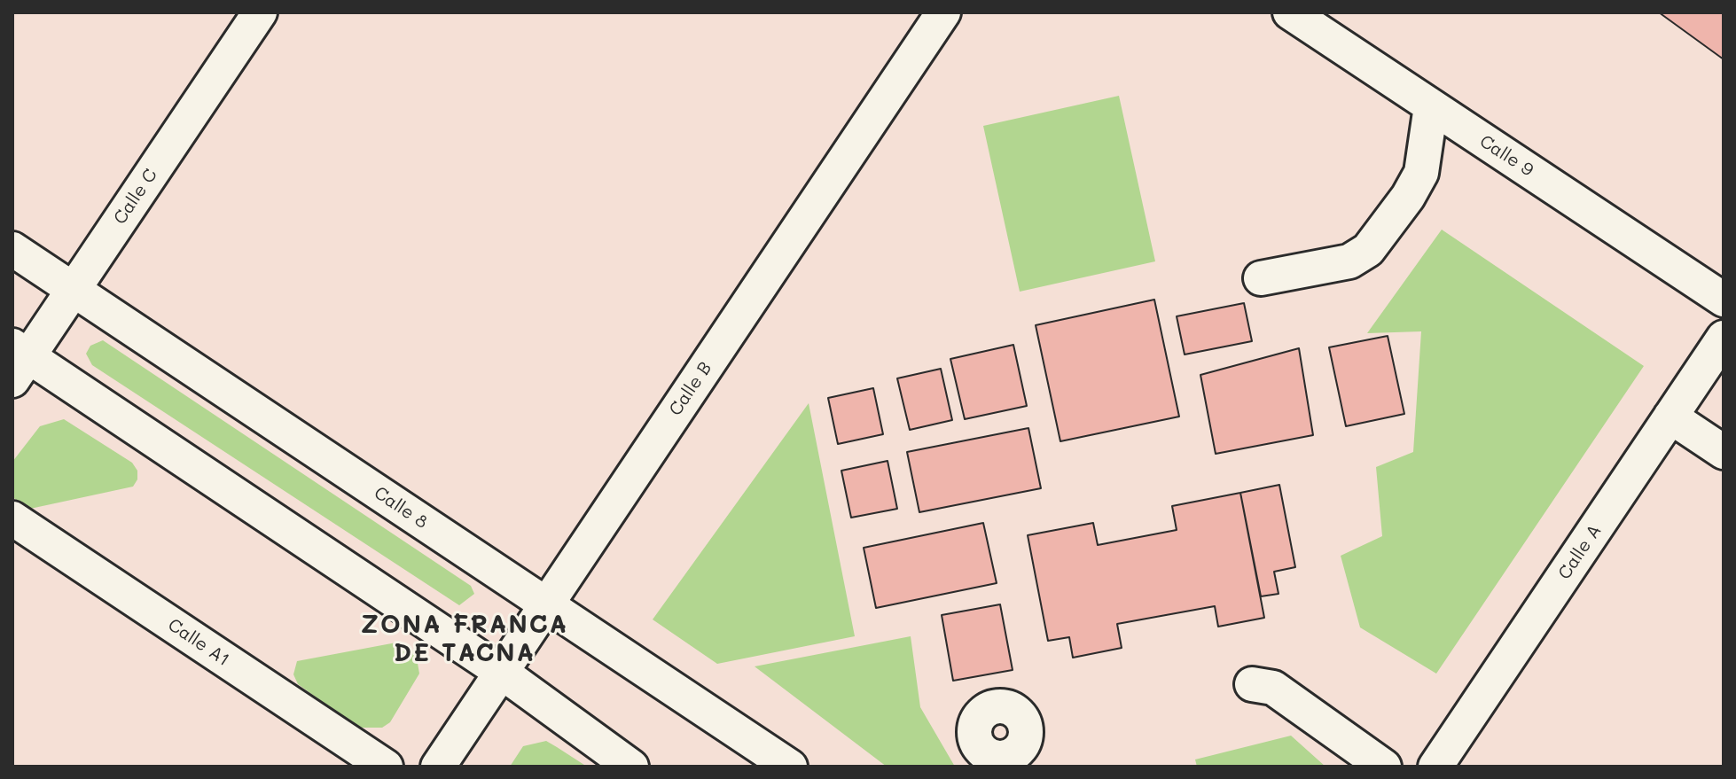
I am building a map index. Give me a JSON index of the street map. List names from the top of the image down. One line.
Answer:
{"streets":{"street":["Calle 9","Calle C","Calle B","Calle 8","Calle A","Calle A1"]},"crossings":[["Calle C","Calle 8"],["Calle B","Calle 8"]],"districts":["ZONA FRANCA DE TACNA"]}
